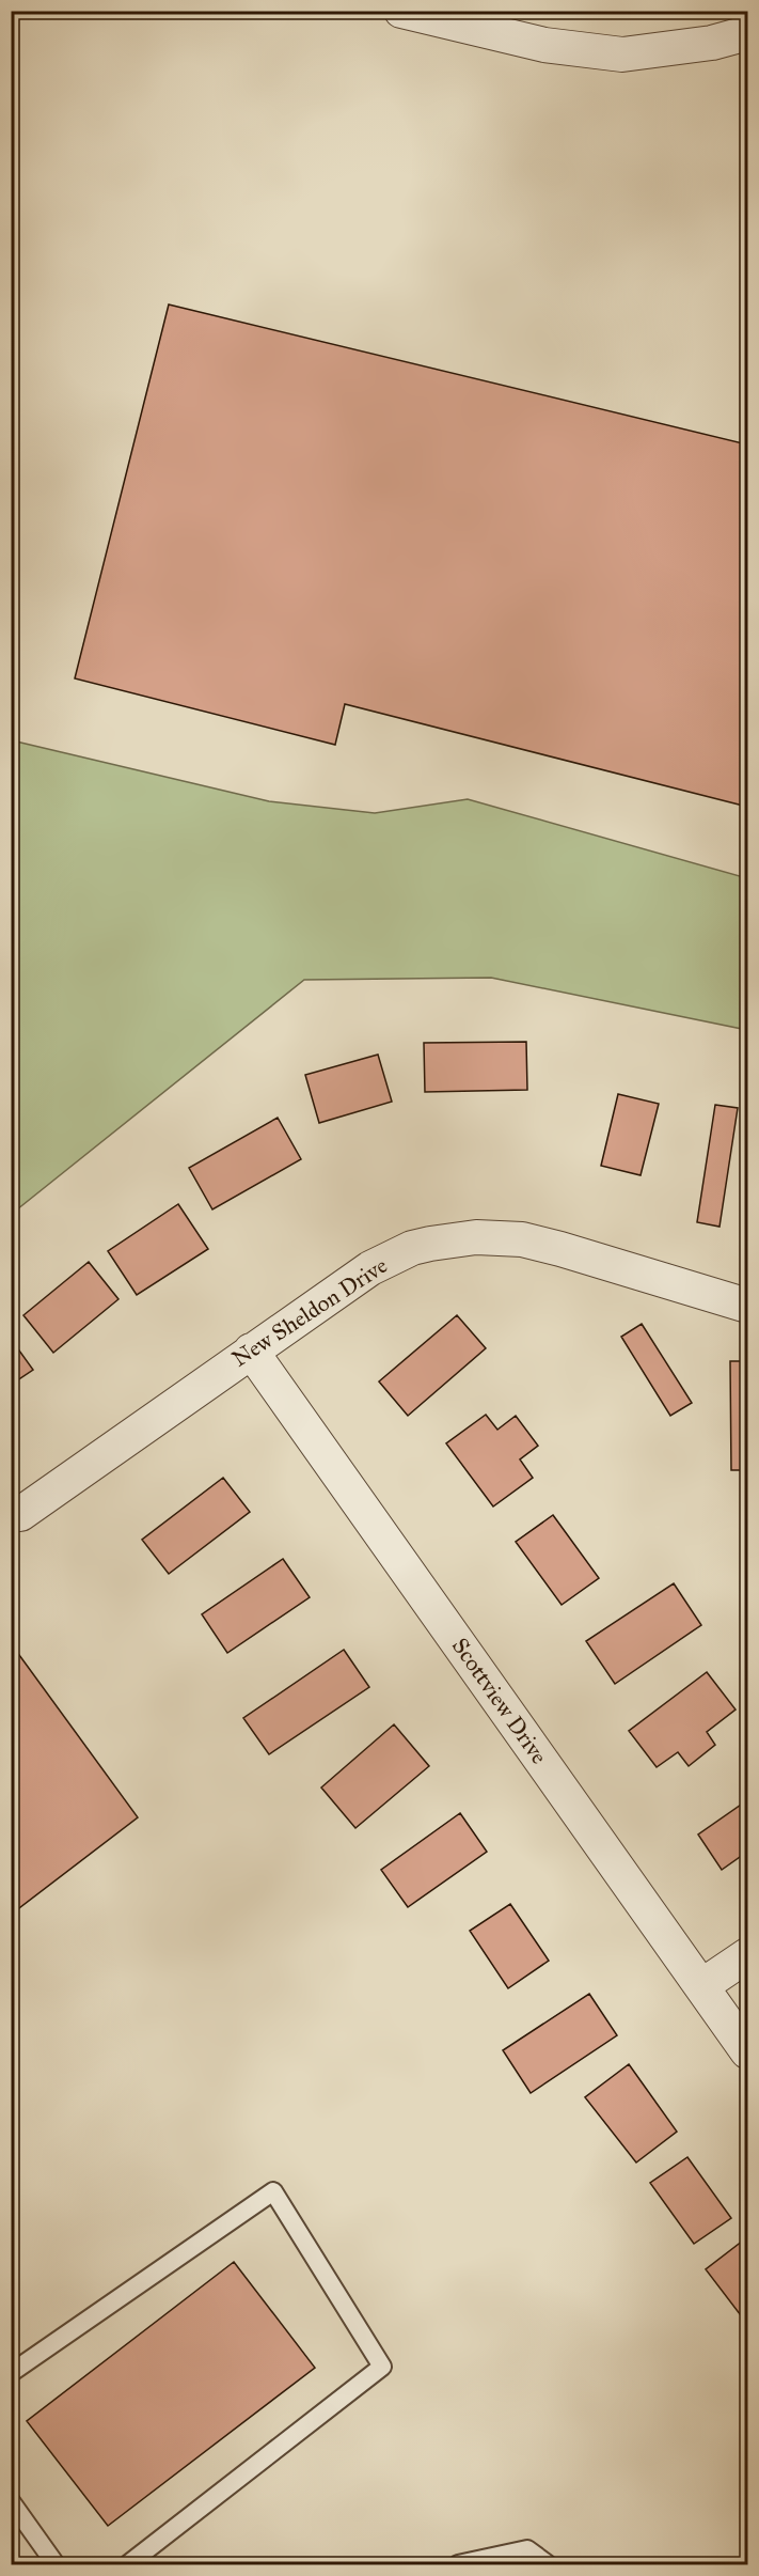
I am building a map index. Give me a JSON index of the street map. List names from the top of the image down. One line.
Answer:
{"streets":{"street":["New Sheldon Drive","Scottview Drive"]},"crossings":[["New Sheldon Drive","Scottview Drive"]]}
